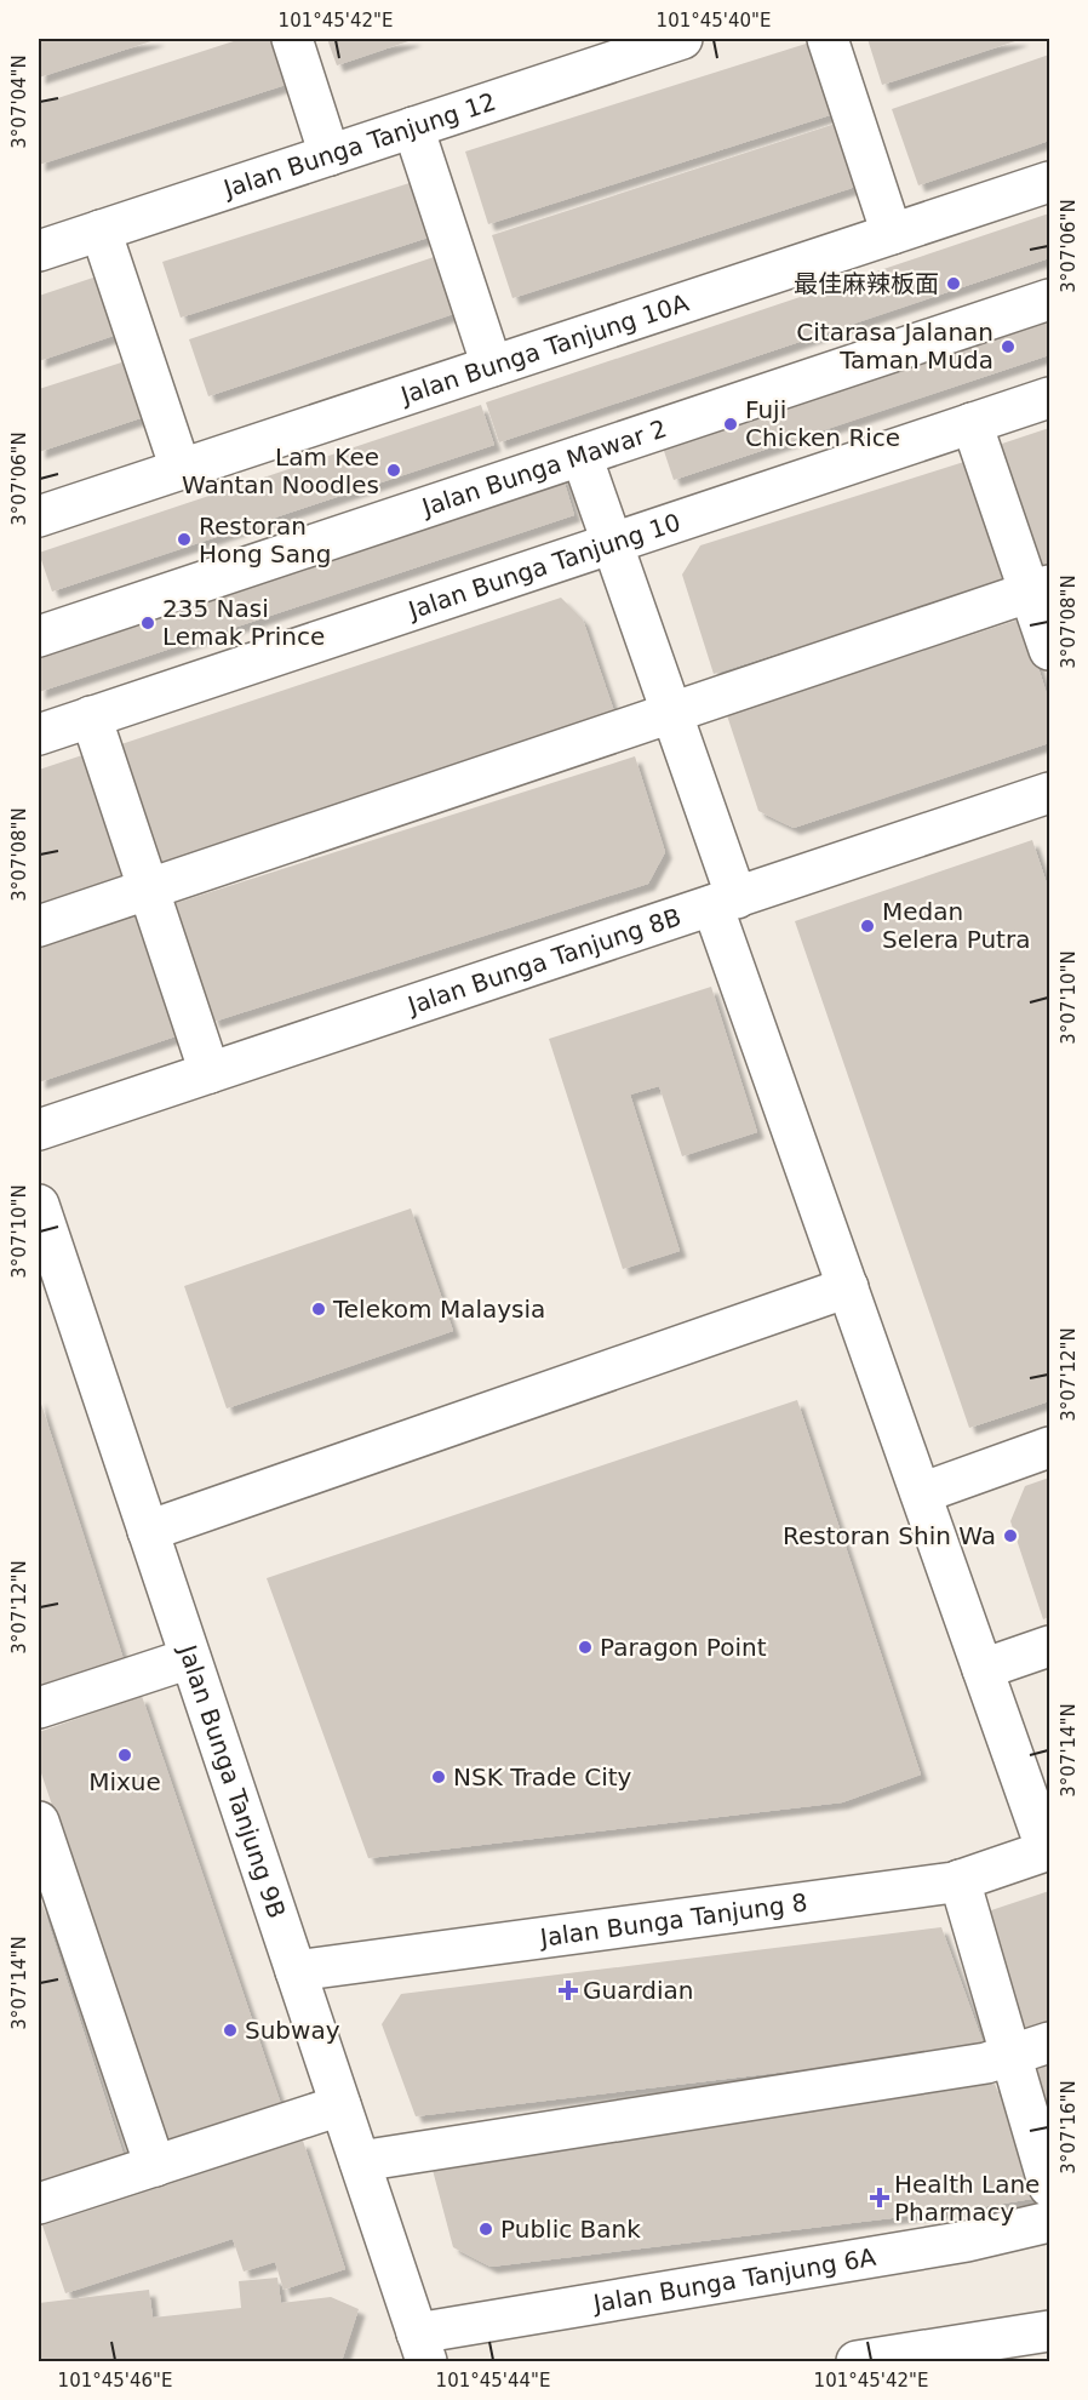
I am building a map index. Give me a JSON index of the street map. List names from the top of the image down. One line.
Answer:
{"streets":{"street":["Jalan Bunga Tanjung 12","Jalan Bunga Tanjung 10A","Jalan Bunga Mawar 2","Jalan Bunga Tanjung 10","Jalan Bunga Tanjung 8B","Jalan Bunga Tanjung 9B","Jalan Bunga Tanjung 8","Jalan Bunga Tanjung 6A"]},"crossings":[["Jalan Bunga Tanjung 9B","Jalan Bunga Tanjung 8"],["Jalan Bunga Tanjung 9B","Jalan Bunga Tanjung 6A"]],"places":{"other":["最佳麻辣板面","Citarasa Jalanan Taman Muda","Fuji Chicken Rice","Lam Kee Wantan Noodles","Restoran Hong Sang","235 Nasi Lemak Prince","Medan Selera Putra","Telekom Malaysia","Restoran Shin Wa","Paragon Point","Mixue","NSK Trade City","Subway","Public Bank"],"health":["Guardian","Health Lane Pharmacy"]},"coordinates":["101°45'42\"E","101°45'40\"E","3°07'04\"N","3°07'06\"N","3°07'08\"N","3°07'10\"N","3°07'12\"N","3°07'14\"N","3°07'16\"N","101°45'46\"E","101°45'44\"E"]}
